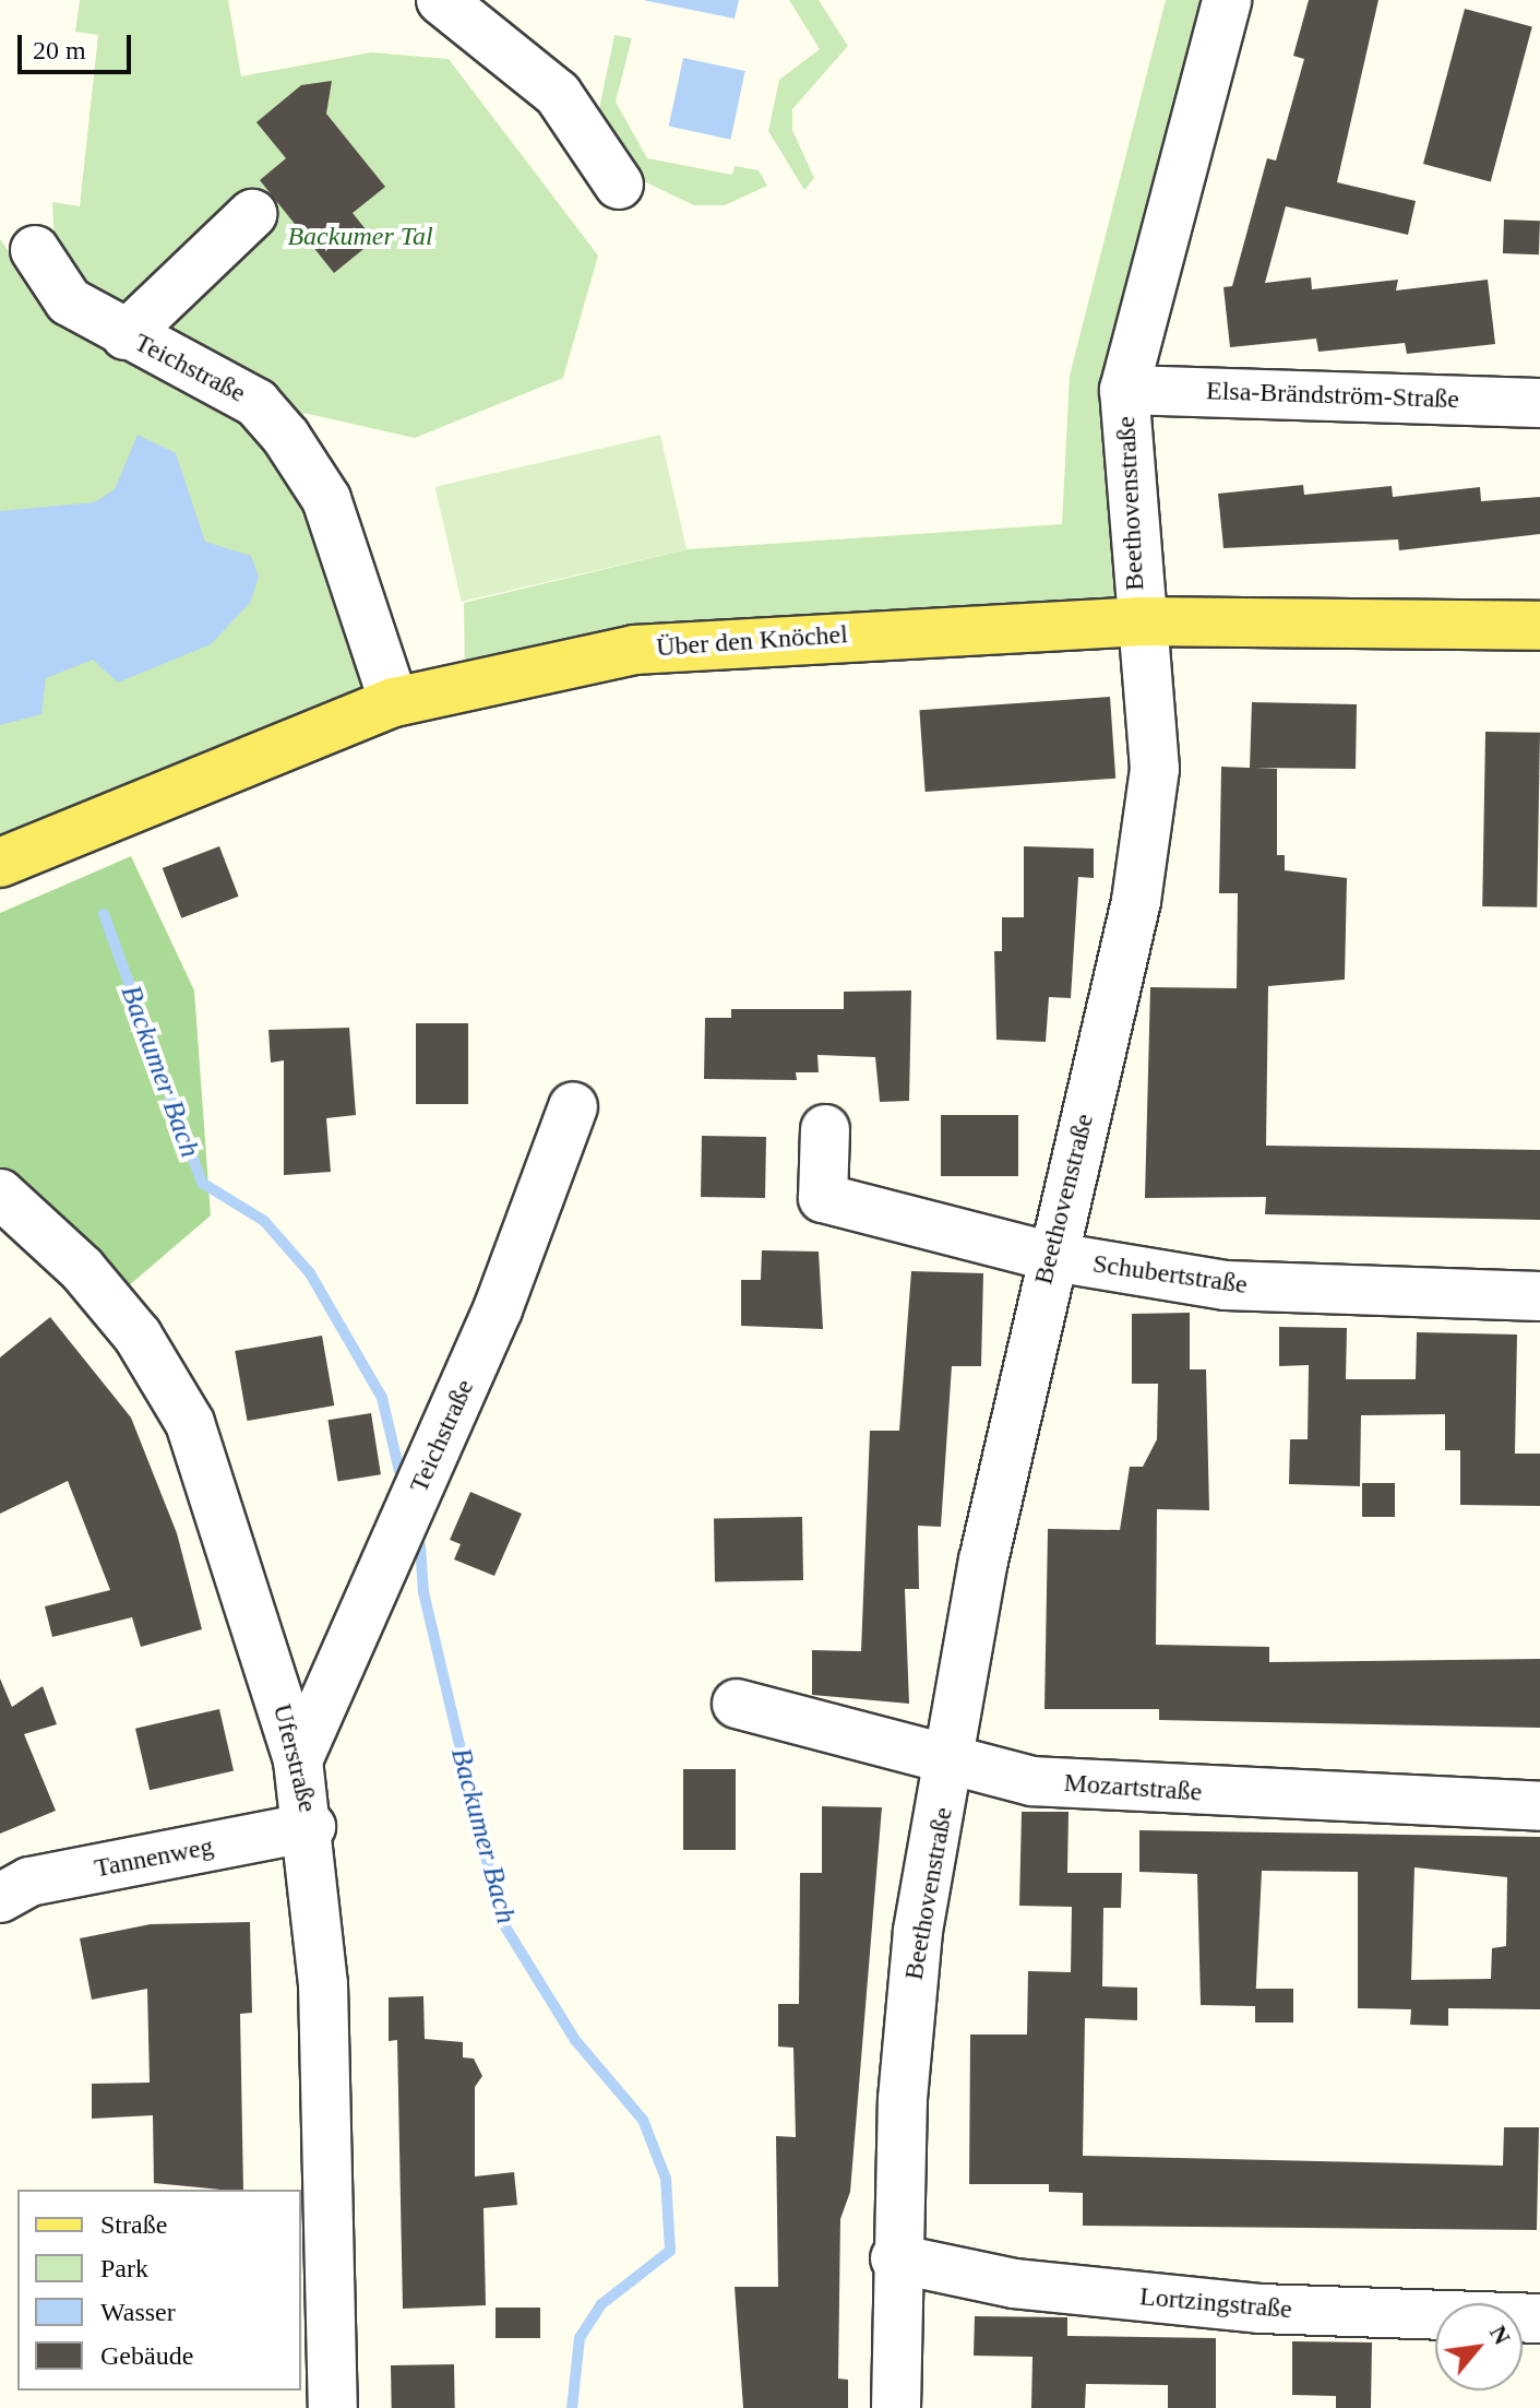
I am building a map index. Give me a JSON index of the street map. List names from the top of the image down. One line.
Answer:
{"streets":{"main road":["Über den Knöchel"],"street":["Teichstraße","Elsa-Brändström-Straße","Beethovenstraße","Schubertstraße","Uferstraße","Mozartstraße","Tannenweg","Lortzingstraße"]},"crossings":[["Teichstraße","Über den Knöchel"],["Teichstraße","Uferstraße"],["Elsa-Brändström-Straße","Beethovenstraße"],["Beethovenstraße","Über den Knöchel"],["Beethovenstraße","Schubertstraße"],["Beethovenstraße","Mozartstraße"],["Beethovenstraße","Lortzingstraße"],["Uferstraße","Tannenweg"]],"water":["Backumer Bach"],"parks":["Backumer Tal"],"legend":["Straße","Park","Wasser","Gebäude"],"scale_bar":"20 m","north":"top right"}
